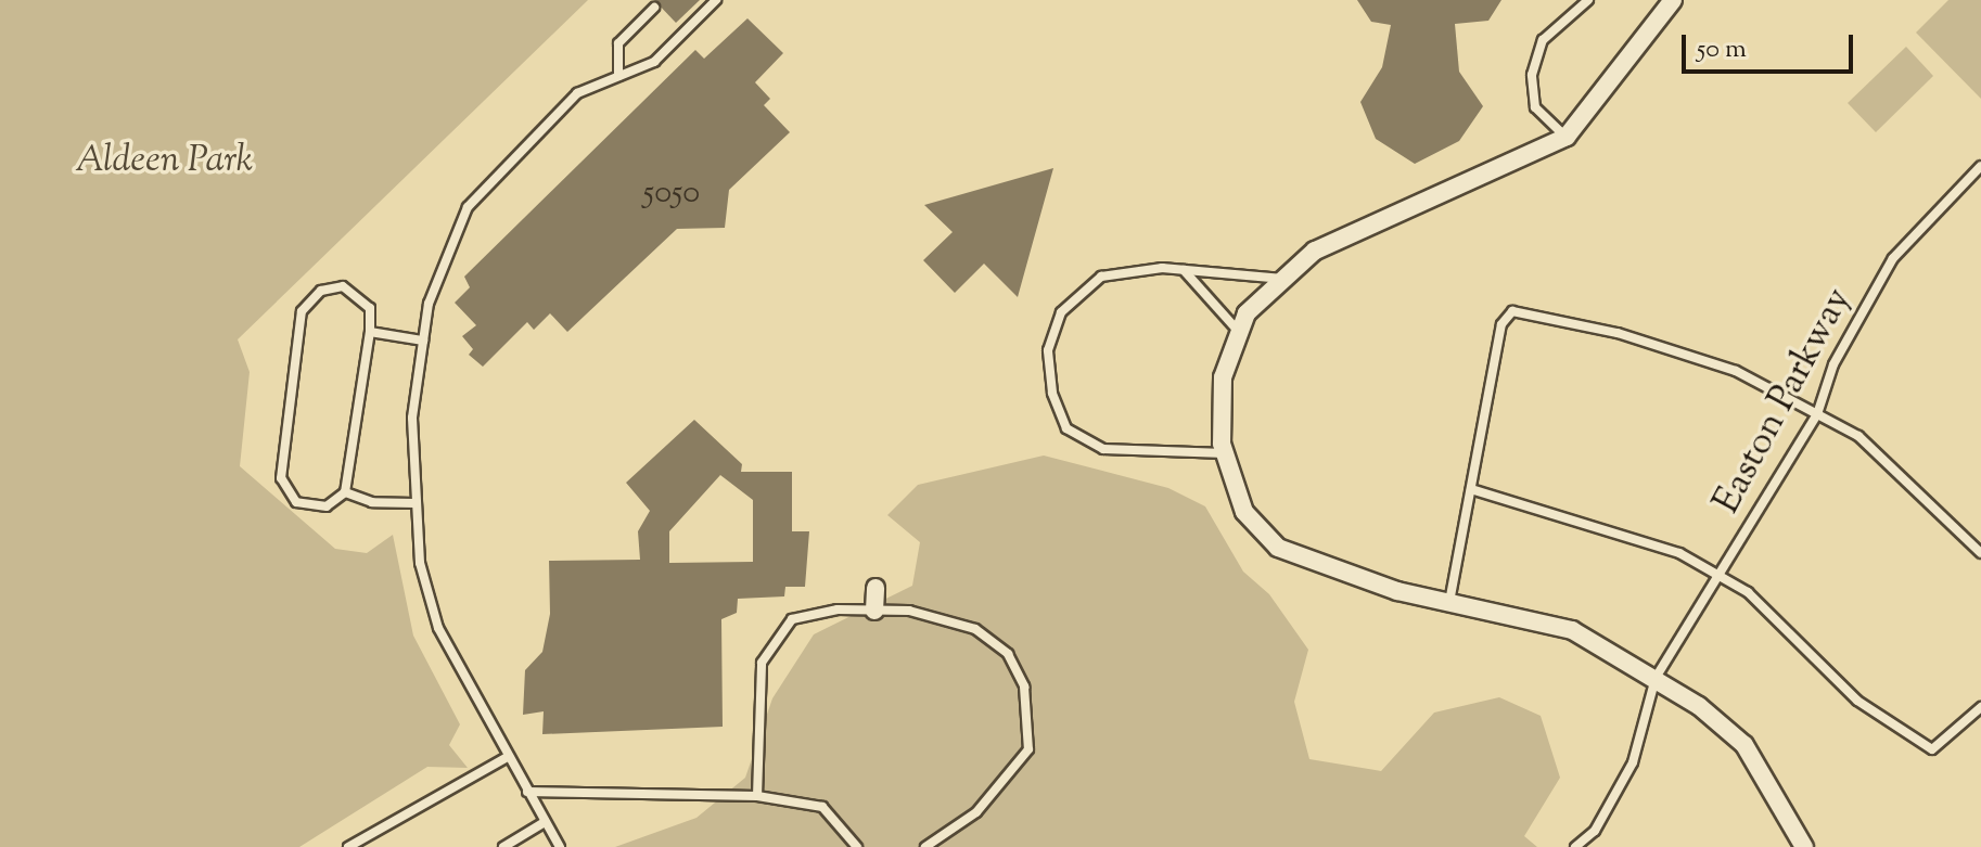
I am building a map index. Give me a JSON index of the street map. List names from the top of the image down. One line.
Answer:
{"streets":{"lane":["Easton Parkway"]},"parks":["Aldeen Park"],"house_numbers":["5050"],"scale_bar":"50 m"}
